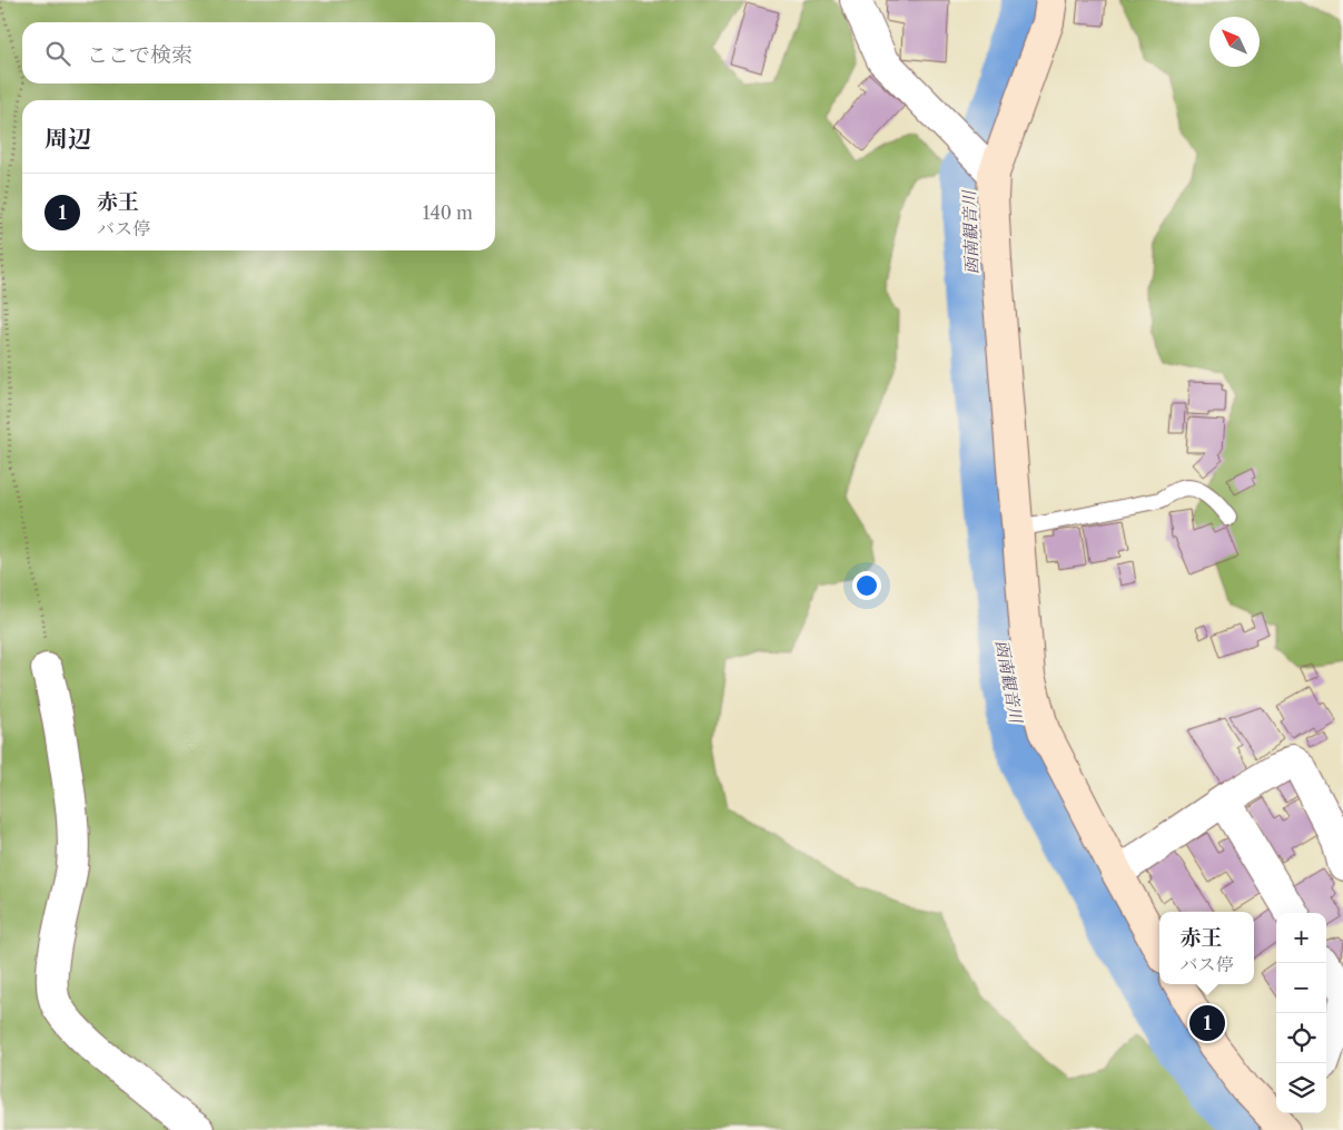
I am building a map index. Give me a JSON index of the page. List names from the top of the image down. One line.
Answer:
{"water":["函南観音川"],"north":"top left","page":{"search":"ここで検索","heading":"周辺","list":[{"mark":"1","name":"赤王","note":"バス停","value":"140 m"}],"popup":["赤王","バス停"],"map_buttons":["+","−"],"pins":"1"}}
